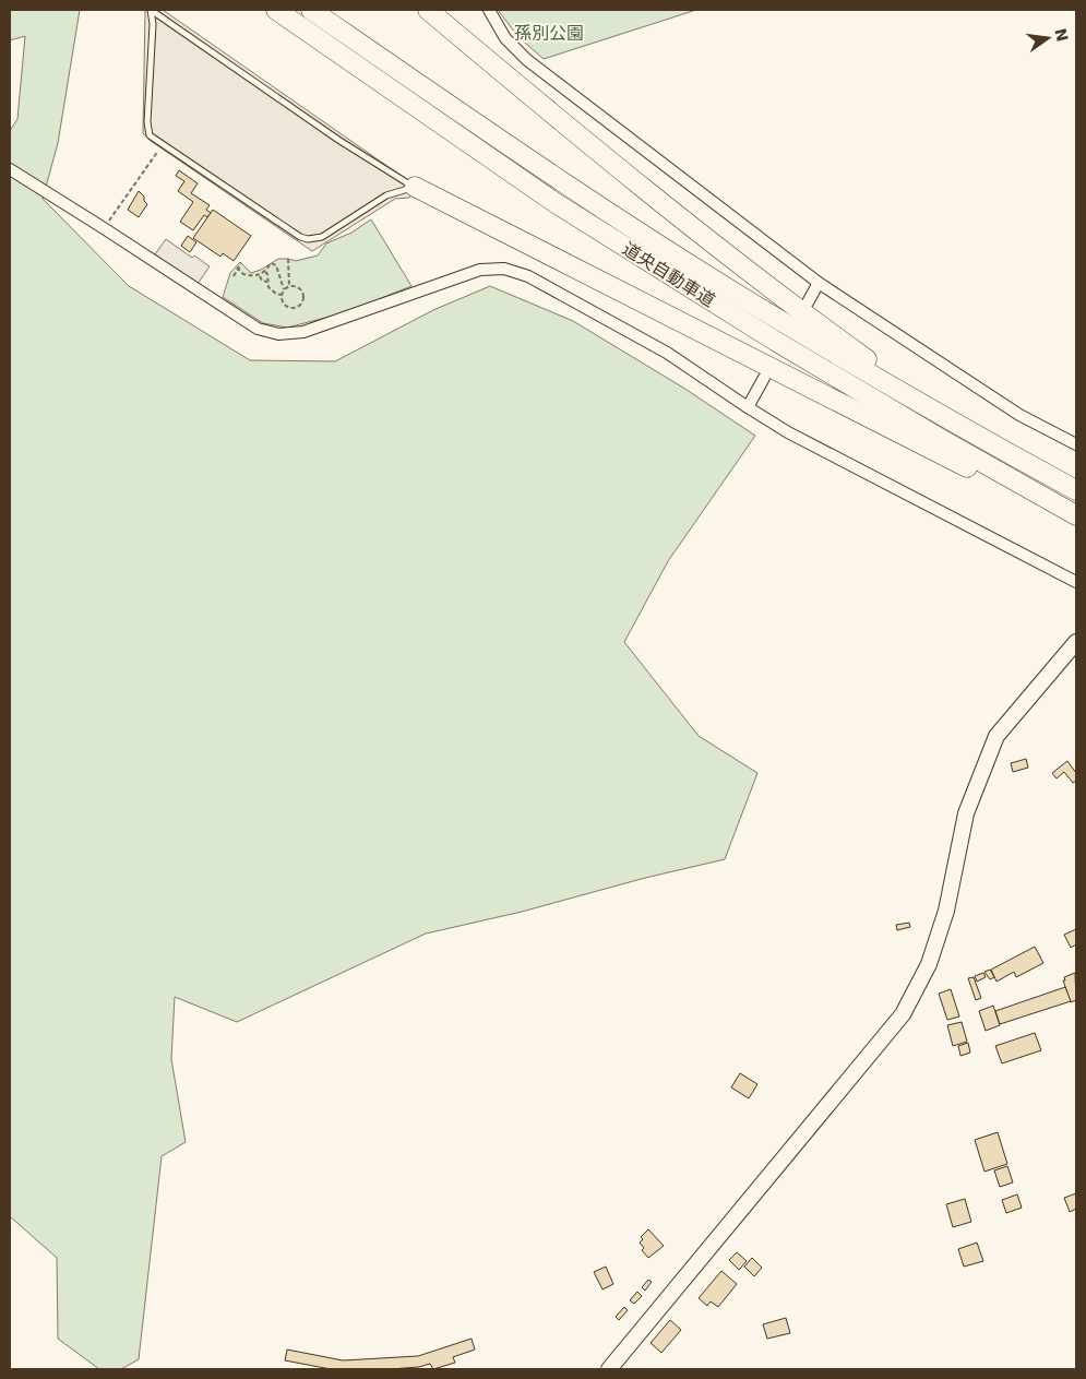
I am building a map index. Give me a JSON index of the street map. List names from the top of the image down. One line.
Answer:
{"streets":{"highway":["道央自動車道"]},"parks":["孫別公園"],"north":"right"}
